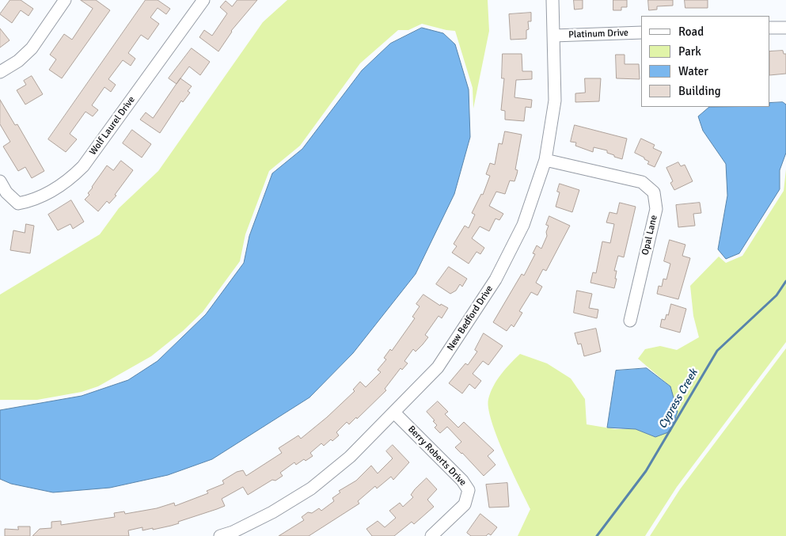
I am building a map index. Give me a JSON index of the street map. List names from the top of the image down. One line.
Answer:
{"streets":{"street":["Platinum Drive","Wolf Laurel Drive","Opal Lane","New Bedford Drive","Berry Roberts Drive"]},"crossings":[["Platinum Drive","New Bedford Drive"],["Opal Lane","New Bedford Drive"],["New Bedford Drive","Berry Roberts Drive"]],"water":["Cypress Creek"],"legend":["Road","Park","Water","Building"]}
